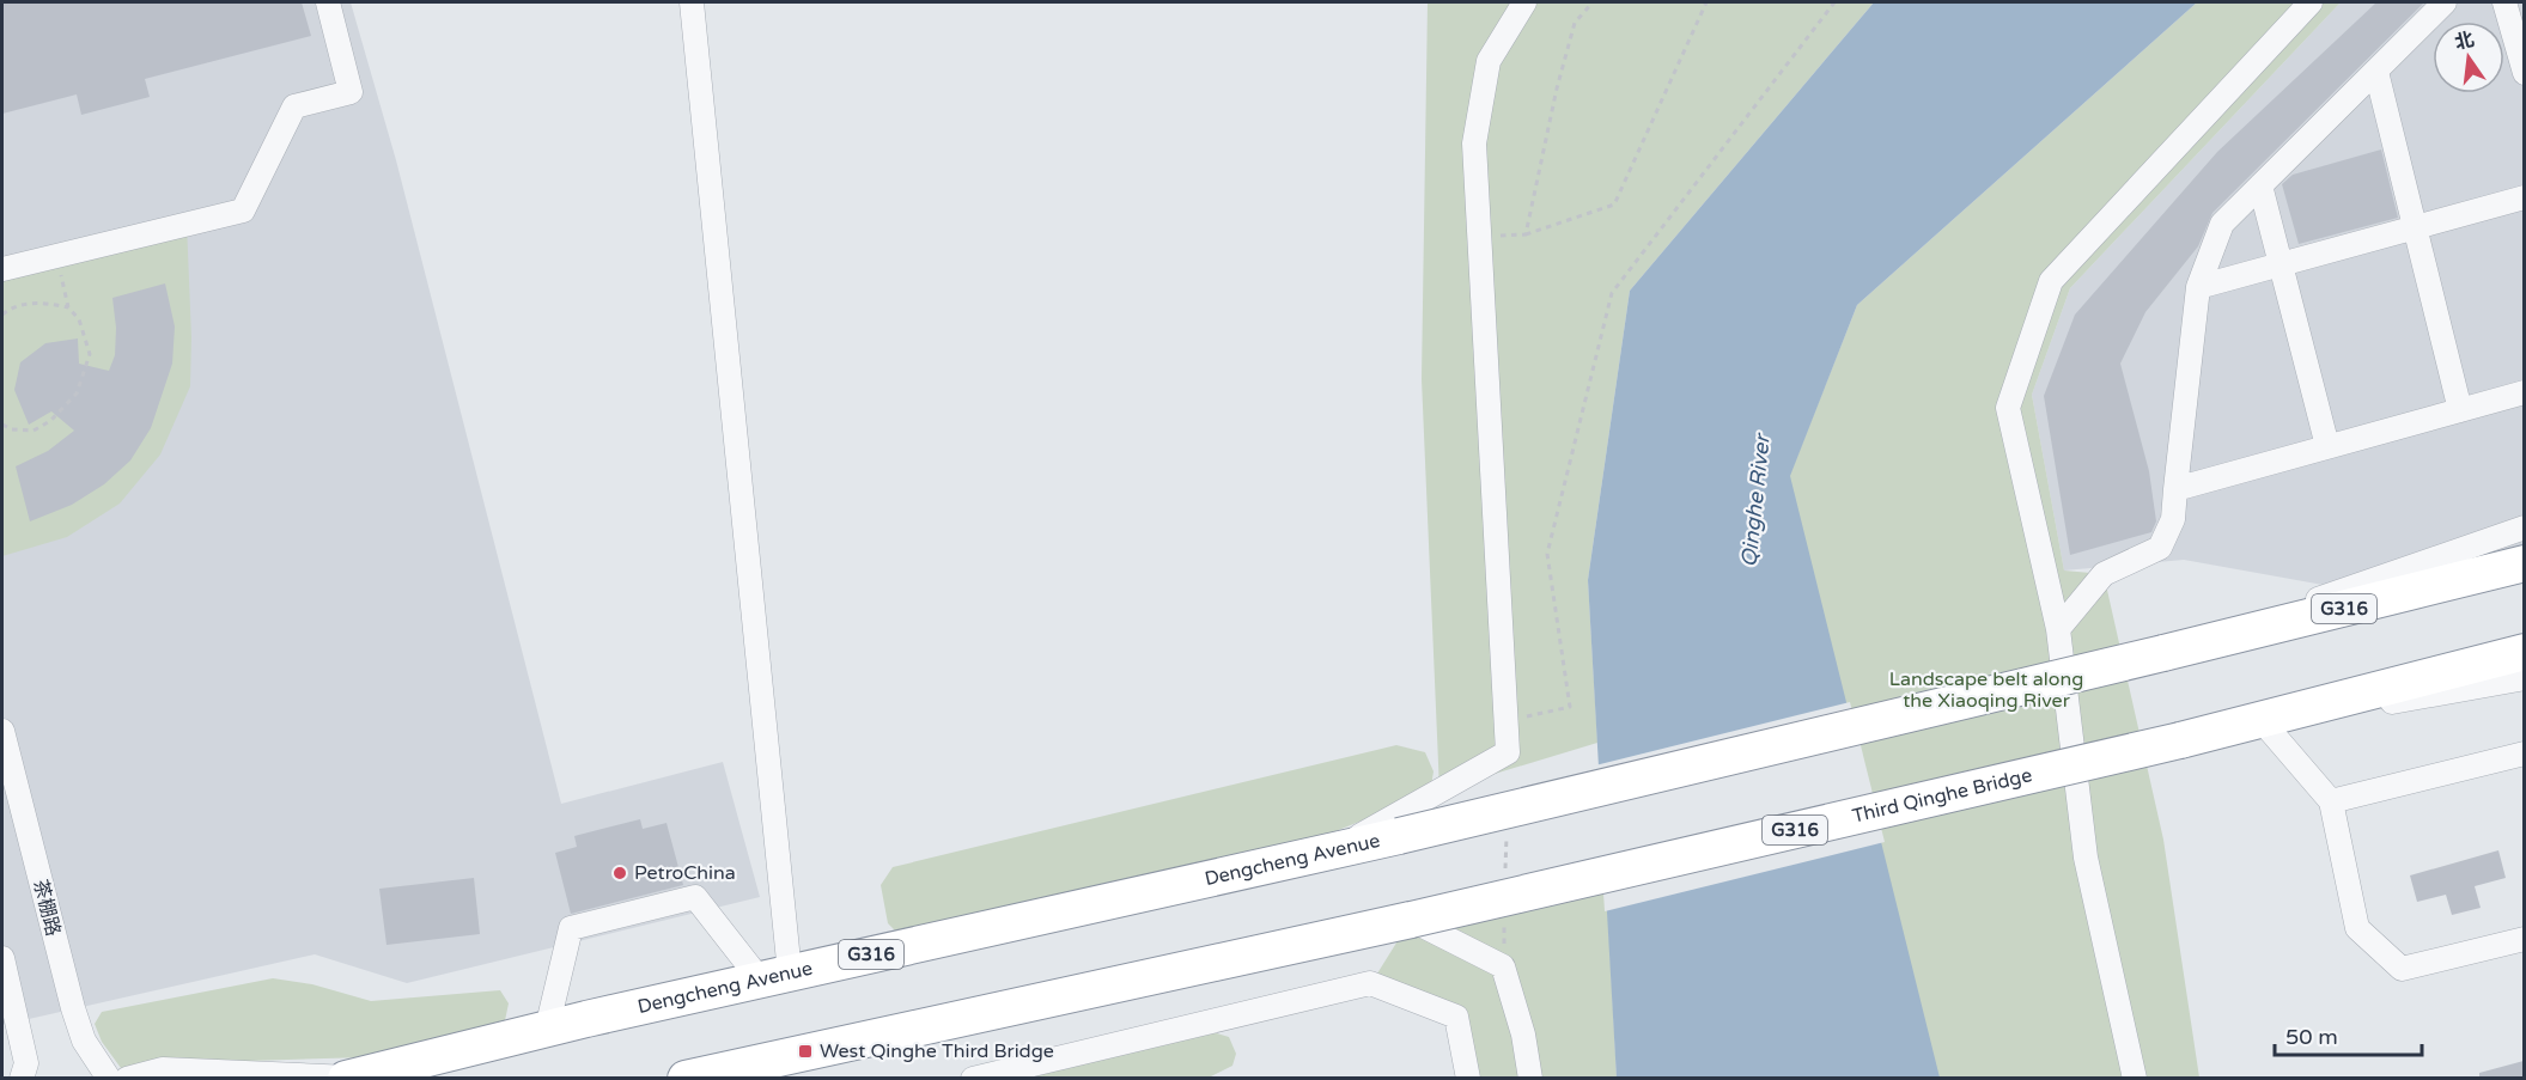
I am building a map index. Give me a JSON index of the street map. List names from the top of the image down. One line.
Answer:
{"streets":{"highway":["G316","Third Qinghe Bridge","Dengcheng Avenue"],"street":["茶棚路"]},"crossings":[["G316","Third Qinghe Bridge"],["G316","Dengcheng Avenue"]],"water":["Qinghe River"],"parks":["Landscape belt along the Xiaoqing River"],"places":{"other":["PetroChina"],"transit":["West Qinghe Third Bridge"]},"scale_bar":"50 m","north":"top"}
